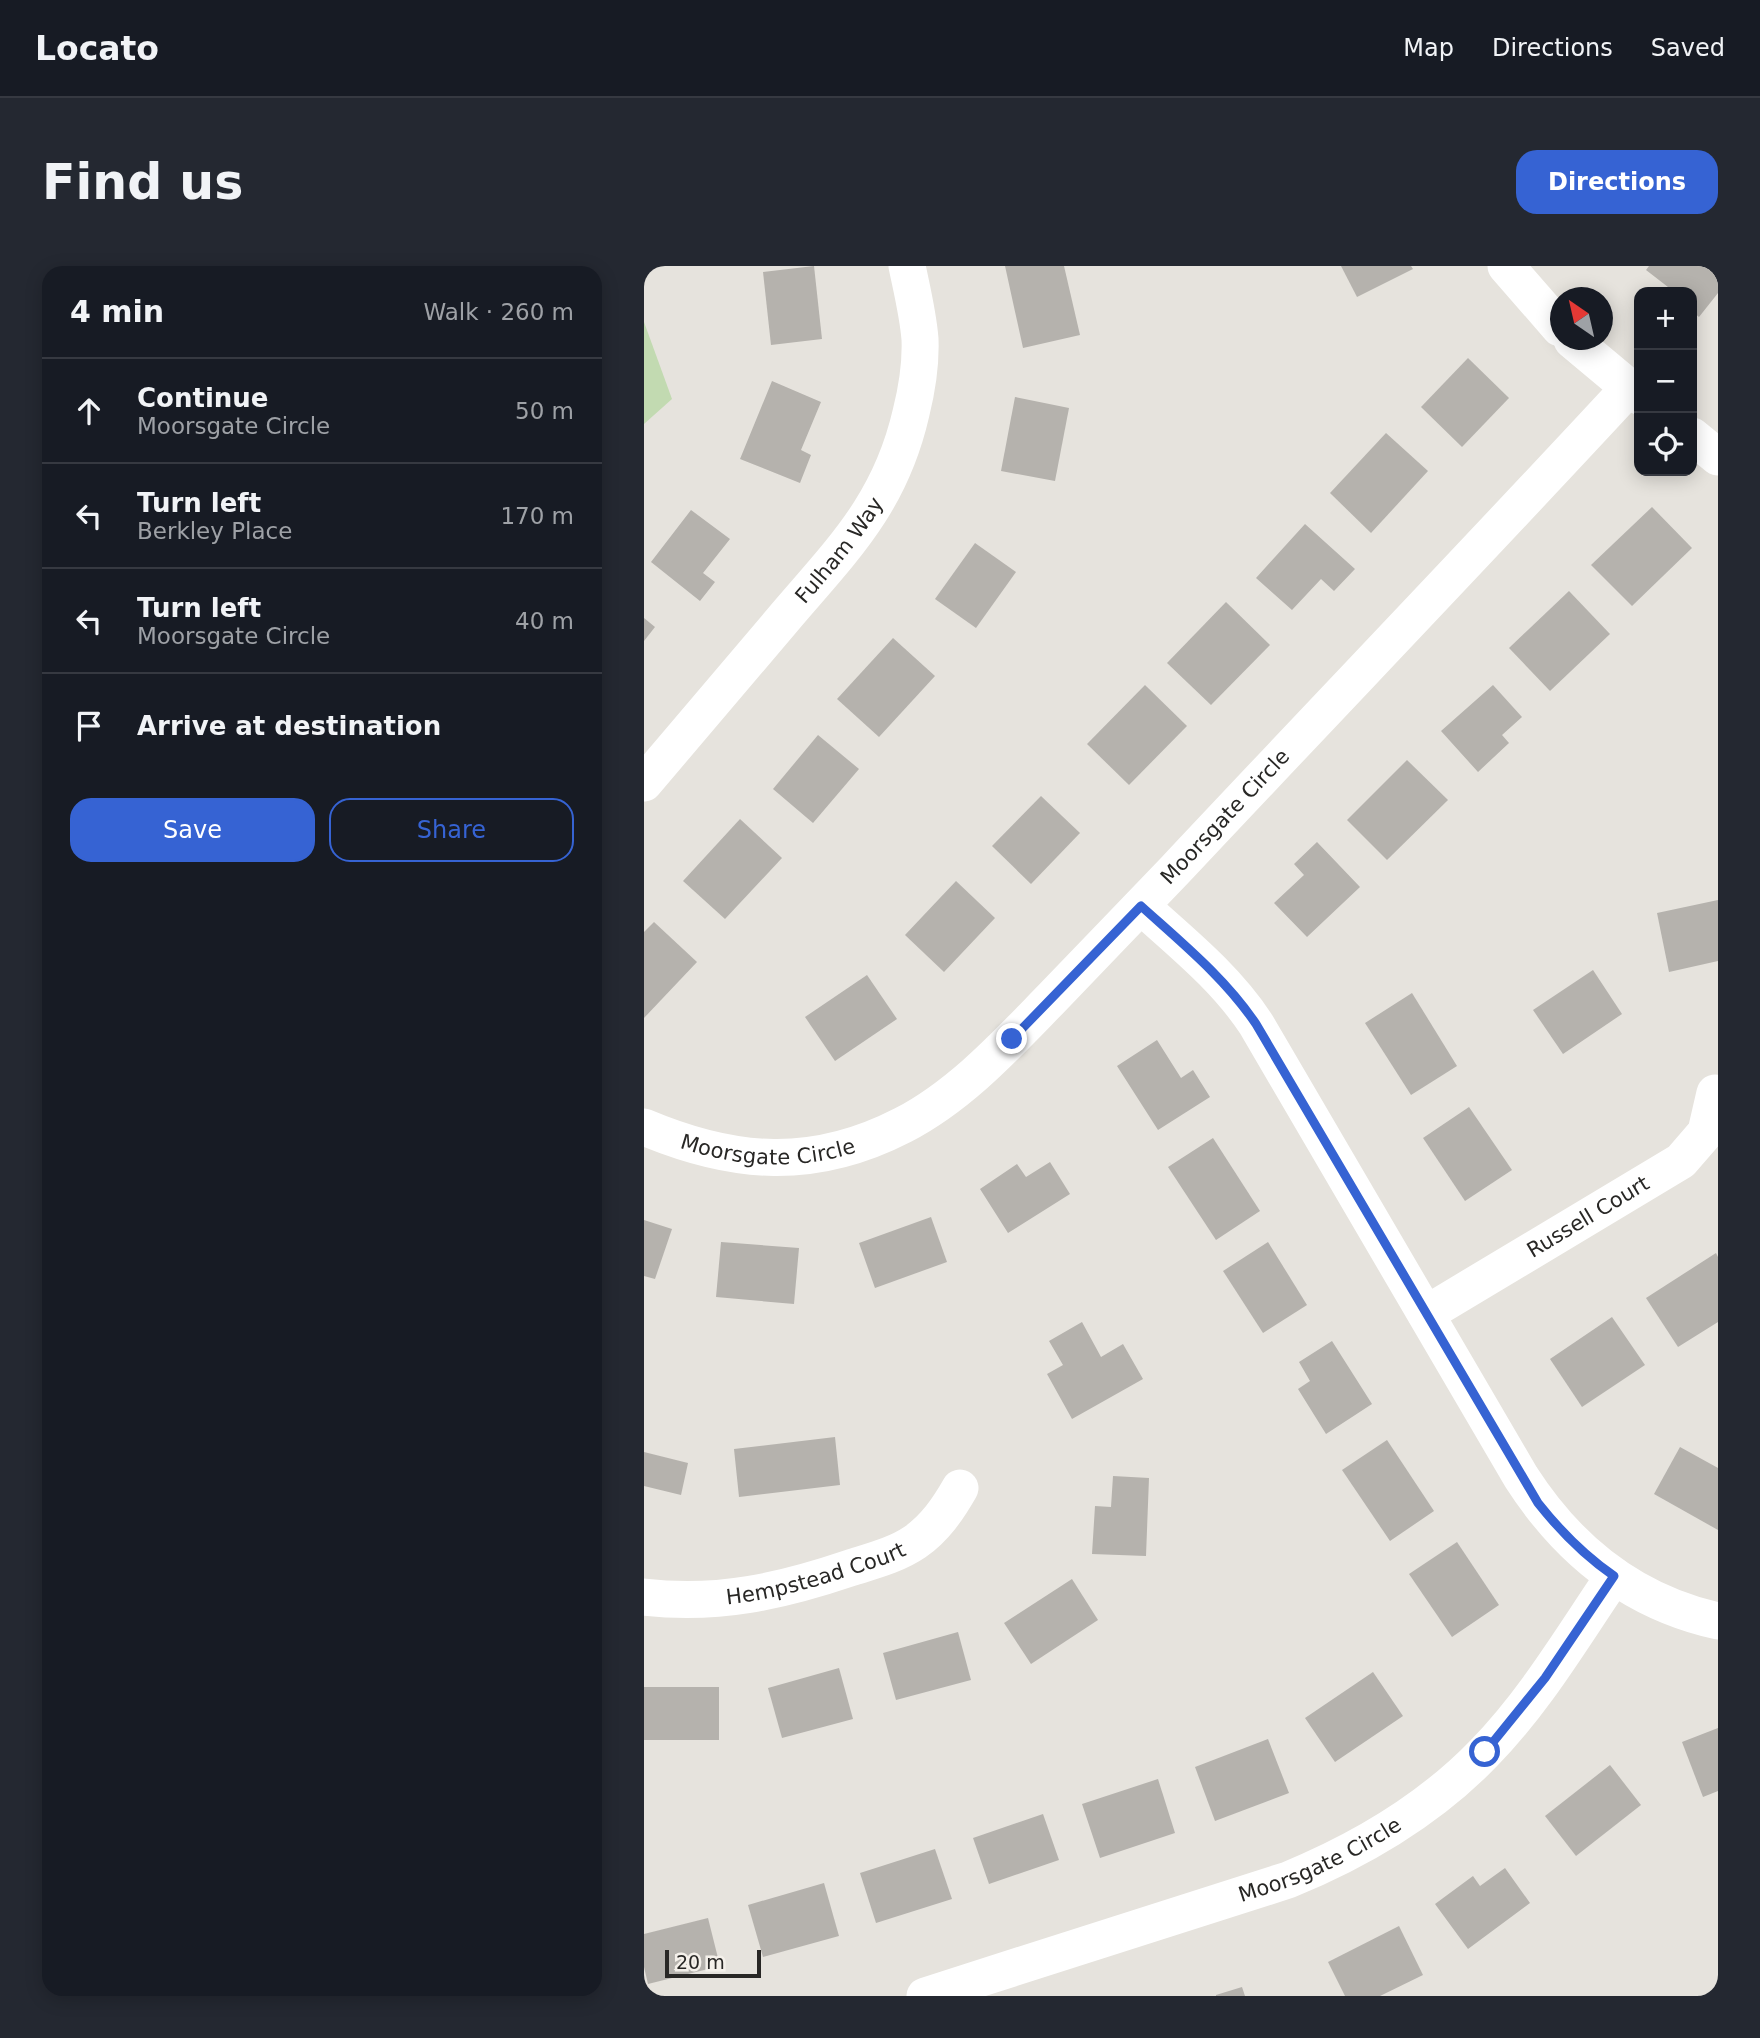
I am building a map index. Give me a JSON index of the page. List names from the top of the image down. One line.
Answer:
{"streets":{"street":["Fulham Way","Moorsgate Circle","Russell Court","Hempstead Court"]},"scale_bar":"20 m","north":"top left","page":{"header":"Locato","nav":["Map","Directions","Saved"],"buttons":["Directions",["Save","Share"]],"title":"Find us","heading":["4 min","Walk · 260 m"],"map_buttons":["+","−"],"list":[["Continue","Moorsgate Circle","50 m"],["Turn left","Berkley Place","170 m"],["Turn left","Moorsgate Circle","40 m"],"Arrive at destination"],"scale":"20 m"}}
